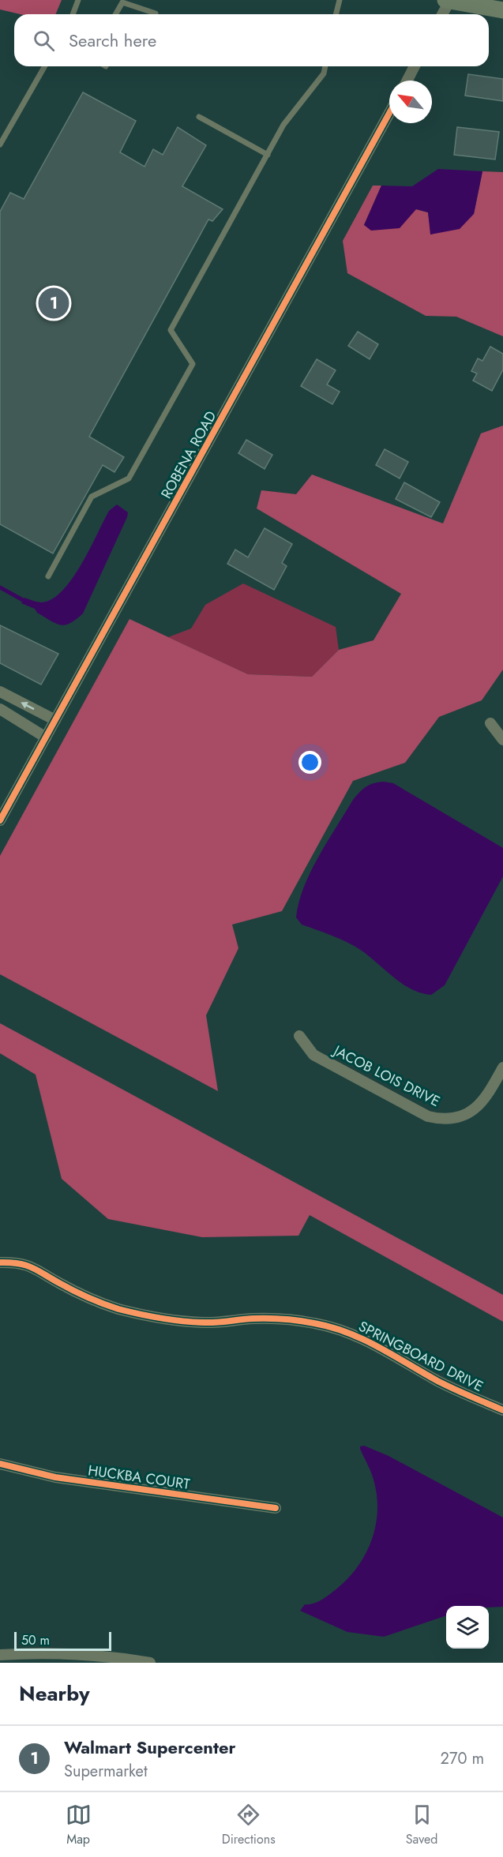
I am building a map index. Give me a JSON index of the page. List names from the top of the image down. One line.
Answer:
{"streets":{"street":["ROBENA ROAD","JACOB LOIS DRIVE","SPRINGBOARD DRIVE","HUCKBA COURT"]},"scale_bar":"50 m","north":"top left","page":{"search":"Search here","pins":"1","scale":"50 m","heading":"Nearby","list":[{"mark":"1","name":"Walmart Supercenter","note":"Supermarket","value":"270 m"}],"nav":["Map","Directions","Saved"]}}
